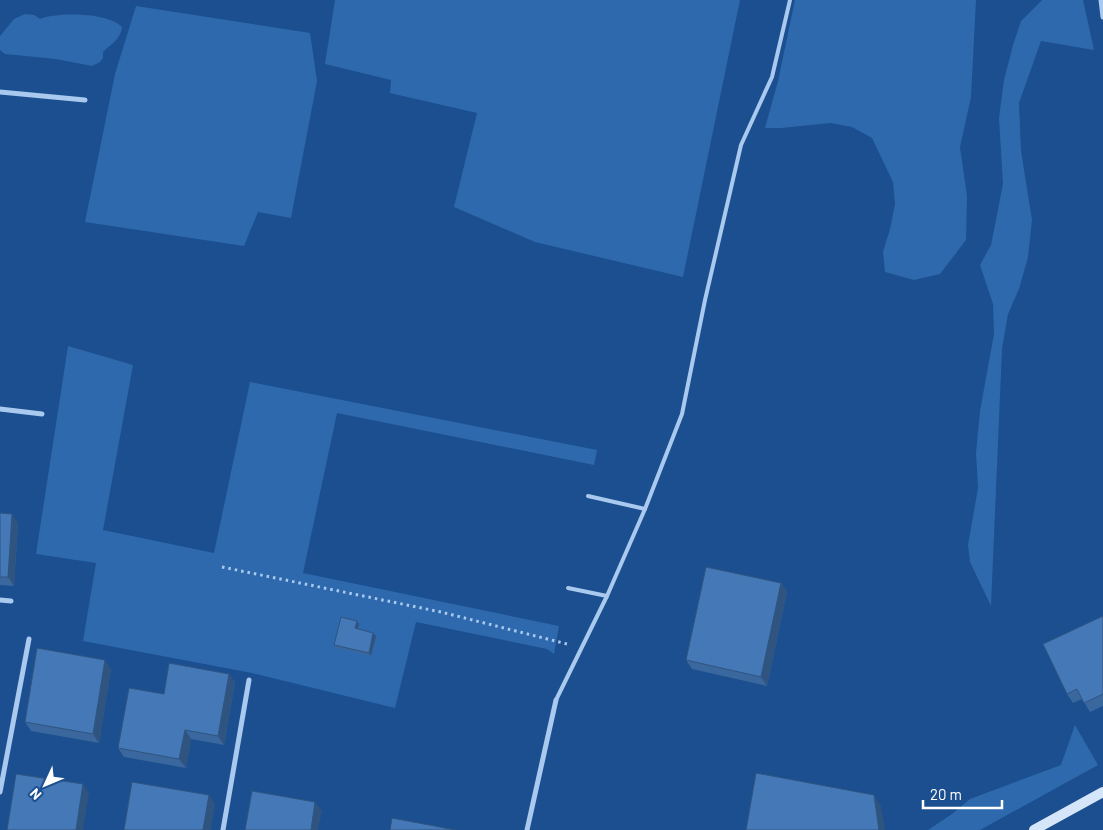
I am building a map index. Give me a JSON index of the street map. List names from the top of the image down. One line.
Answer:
{"scale_bar":"20 m","north":"bottom left"}
